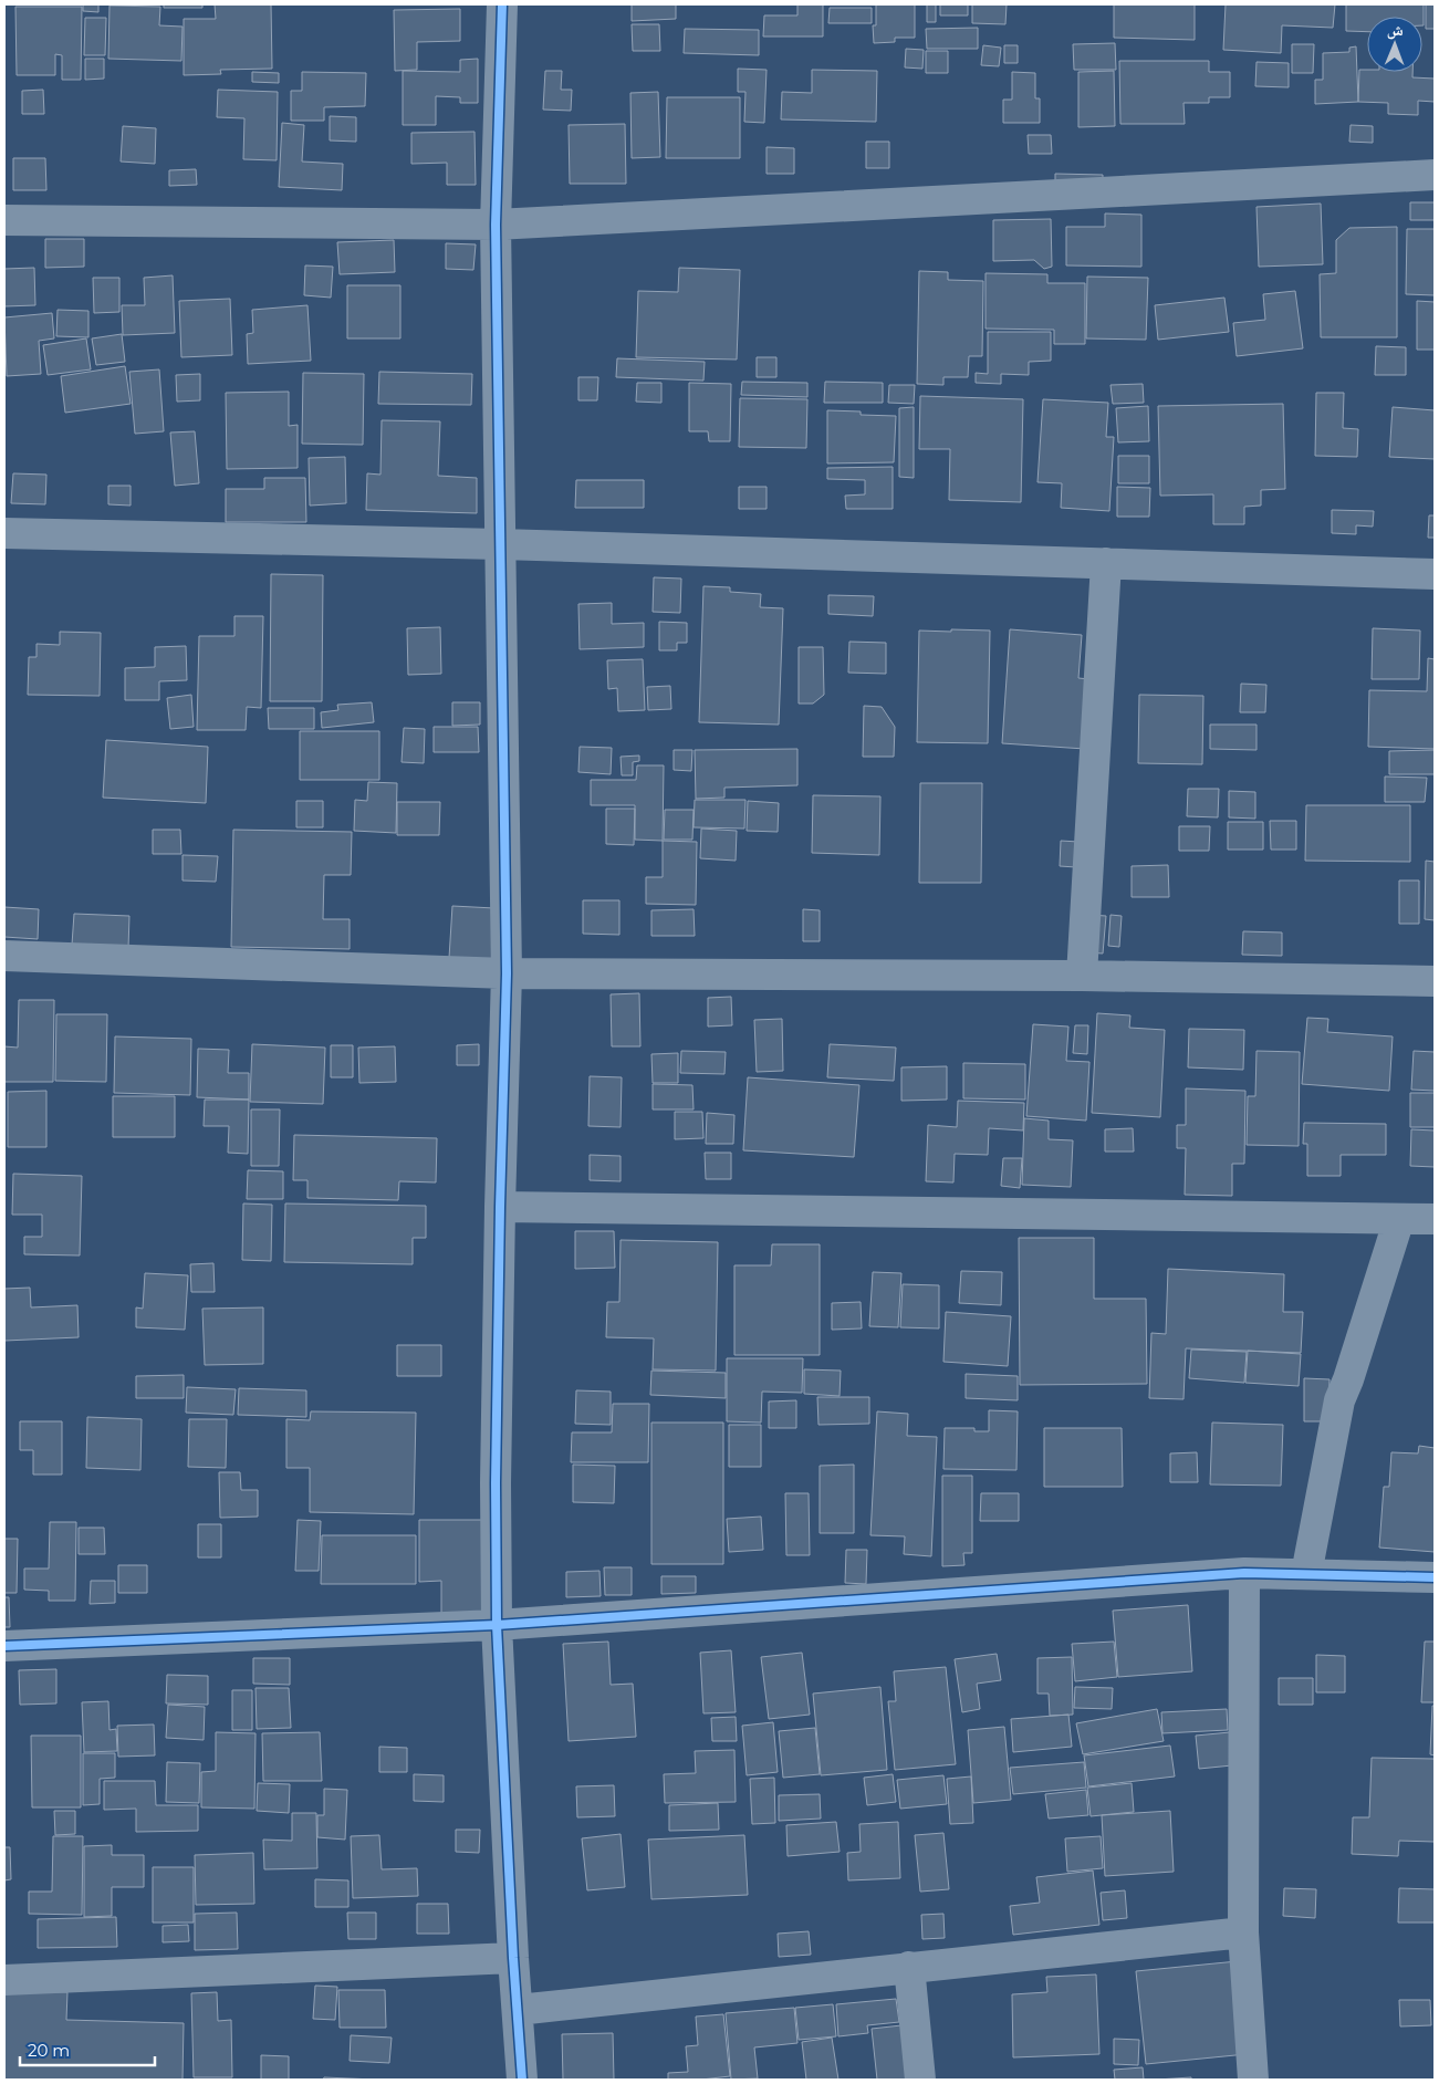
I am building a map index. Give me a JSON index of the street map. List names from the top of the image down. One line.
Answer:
{"scale_bar":"20 m","north":"top"}
